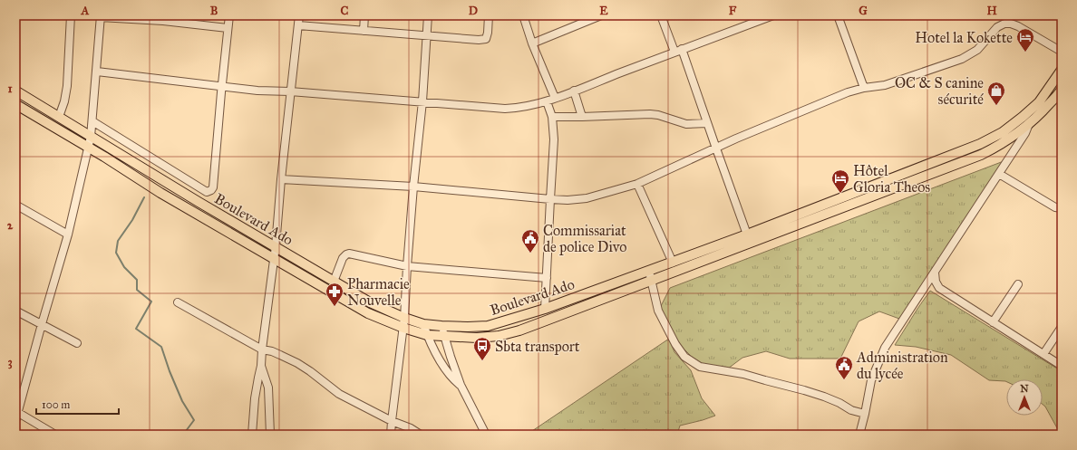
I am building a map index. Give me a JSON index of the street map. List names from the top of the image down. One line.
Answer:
{"streets":{"main road":["Boulevard Ado"]},"places":{"hotel":["Hotel la Kokette","Hôtel Gloria Theos"],"shop":["OC & S canine sécurité"],"public building":["Commissariat de police Divo","Administration du lycée"],"pharmacy":["Pharmacie Nouvelle"],"bus stop":["Sbta transport"]},"scale_bar":"100 m","north":"top","grid":{"columns":["A","B","C","D","E","F","G","H"],"rows":["1","2","3"]}}
